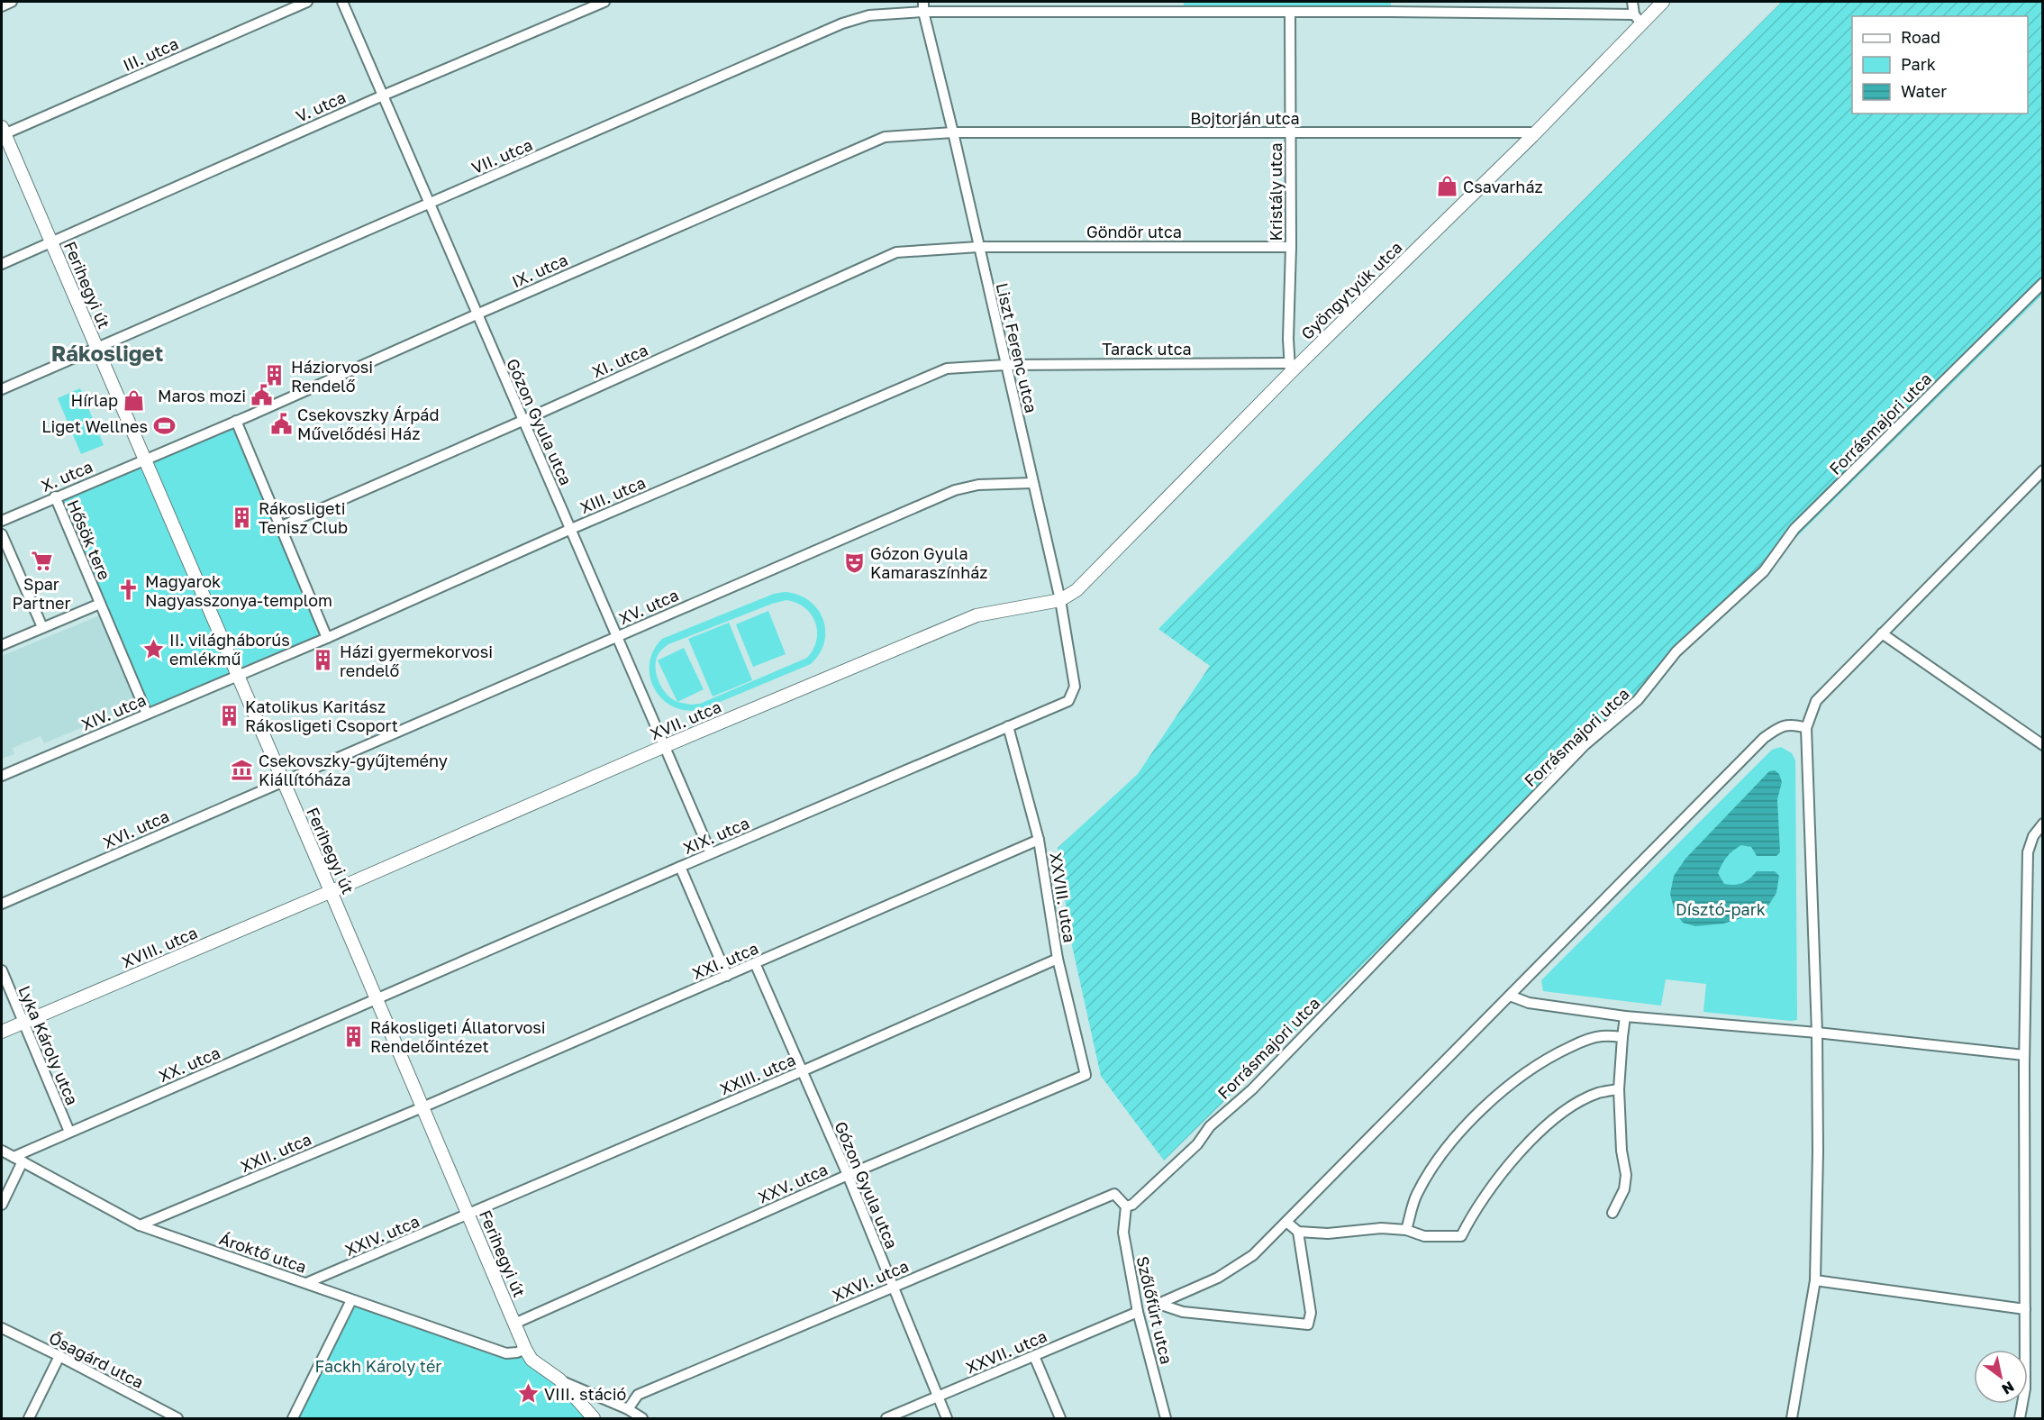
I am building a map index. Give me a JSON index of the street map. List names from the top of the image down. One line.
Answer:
{"streets":{"street":["III. utca","V. utca","Bojtorján utca","VII. utca","Kristály utca","Göndör utca","IX. utca","Ferihegyi út","Gyöngytyúk utca","Liszt Ferenc utca","Tarack utca","XI. utca","Gózon Gyula utca","Forrásmajori utca","X. utca","XIII. utca","Hősök tere","XV. utca","XIV. utca","XVII. utca","XVI. utca","XIX. utca","XXVIII. utca","XVIII. utca","XXI. utca","Lyka Károly utca","XX. utca","XXIII. utca","XXII. utca","XXV. utca","XXIV. utca","Ároktő utca","XXVI. utca","Szőlőfürt utca","XXVII. utca","Ősagárd utca"]},"crossings":[["III. utca","Ferihegyi út"],["V. utca","Ferihegyi út"],["V. utca","Gózon Gyula utca"],["Bojtorján utca","Kristály utca"],["Bojtorján utca","IX. utca"],["Bojtorján utca","Gyöngytyúk utca"],["Bojtorján utca","Liszt Ferenc utca"],["VII. utca","Kristály utca"],["VII. utca","Ferihegyi út"],["VII. utca","Gyöngytyúk utca"],["VII. utca","Liszt Ferenc utca"],["VII. utca","Gózon Gyula utca"],["Kristály utca","Göndör utca"],["Kristály utca","Gyöngytyúk utca"],["Kristály utca","Tarack utca"],["Göndör utca","Liszt Ferenc utca"],["Göndör utca","XI. utca"],["IX. utca","Ferihegyi út"],["IX. utca","Liszt Ferenc utca"],["IX. utca","Gózon Gyula utca"],["IX. utca","X. utca"],["Ferihegyi út","X. utca"],["Ferihegyi út","XIII. utca"],["Ferihegyi út","XV. utca"],["Ferihegyi út","XIV. utca"],["Ferihegyi út","XVII. utca"],["Ferihegyi út","XVI. utca"],["Ferihegyi út","XIX. utca"],["Ferihegyi út","XVIII. utca"],["Ferihegyi út","XXI. utca"],["Ferihegyi út","XX. utca"],["Ferihegyi út","XXIII. utca"],["Ferihegyi út","XXII. utca"],["Ferihegyi út","XXV. utca"],["Ferihegyi út","XXIV. utca"],["Ferihegyi út","Ároktő utca"],["Gyöngytyúk utca","Liszt Ferenc utca"],["Gyöngytyúk utca","Tarack utca"],["Gyöngytyúk utca","XVII. utca"],["Liszt Ferenc utca","Tarack utca"],["Liszt Ferenc utca","XI. utca"],["Liszt Ferenc utca","XIII. utca"],["Liszt Ferenc utca","XV. utca"],["Liszt Ferenc utca","XVII. utca"],["Liszt Ferenc utca","XIX. utca"],["Tarack utca","XIII. utca"],["XI. utca","Gózon Gyula utca"],["Gózon Gyula utca","XIII. utca"],["Gózon Gyula utca","XV. utca"],["Gózon Gyula utca","XVII. utca"],["Gózon Gyula utca","XIX. utca"],["Gózon Gyula utca","XXI. utca"],["Gózon Gyula utca","XXIII. utca"],["Gózon Gyula utca","XXV. utca"],["Gózon Gyula utca","XXVI. utca"],["Gózon Gyula utca","XXVII. utca"],["Forrásmajori utca","XXVI. utca"],["Forrásmajori utca","Szőlőfürt utca"],["X. utca","Hősök tere"],["XIII. utca","XIV. utca"],["Hősök tere","XIV. utca"],["XV. utca","XVI. utca"],["XVII. utca","XVIII. utca"],["XIX. utca","XXVIII. utca"],["XIX. utca","XX. utca"],["XXVIII. utca","XXI. utca"],["XXVIII. utca","XXIII. utca"],["XXVIII. utca","XXV. utca"],["XVIII. utca","Lyka Károly utca"],["XXI. utca","XXII. utca"],["Lyka Károly utca","XX. utca"],["XX. utca","Ároktő utca"],["XXIII. utca","XXIV. utca"],["XXII. utca","Ároktő utca"],["XXIV. utca","Ároktő utca"],["XXVI. utca","Szőlőfürt utca"],["Szőlőfürt utca","XXVII. utca"]],"districts":["Rákosliget"],"parks":["Dísztó-park","Fackh Károly tér"],"places":{"shop":["Csavarház","Hírlap"],"building":["Háziorvosi Rendelő","Rákosligeti Tenisz Club","Házi gyermekorvosi rendelő","Katolikus Karitász Rákosligeti Csoport","Rákosligeti Állatorvosi Rendelőintézet"],"public building":["Maros mozi","Csekovszky Árpád Művelődési Ház"],"sports":["Liget Wellnes"],"supermarket":["Spar Partner"],"theatre":["Gózon Gyula Kamaraszínház"],"church":["Magyarok Nagyasszonya-templom"],"place":["II. világháborús emlékmű","VIII. stáció"],"museum":["Csekovszky-gyűjtemény Kiállítóháza"]},"legend":["Road","Park","Water"],"north":"bottom right"}
